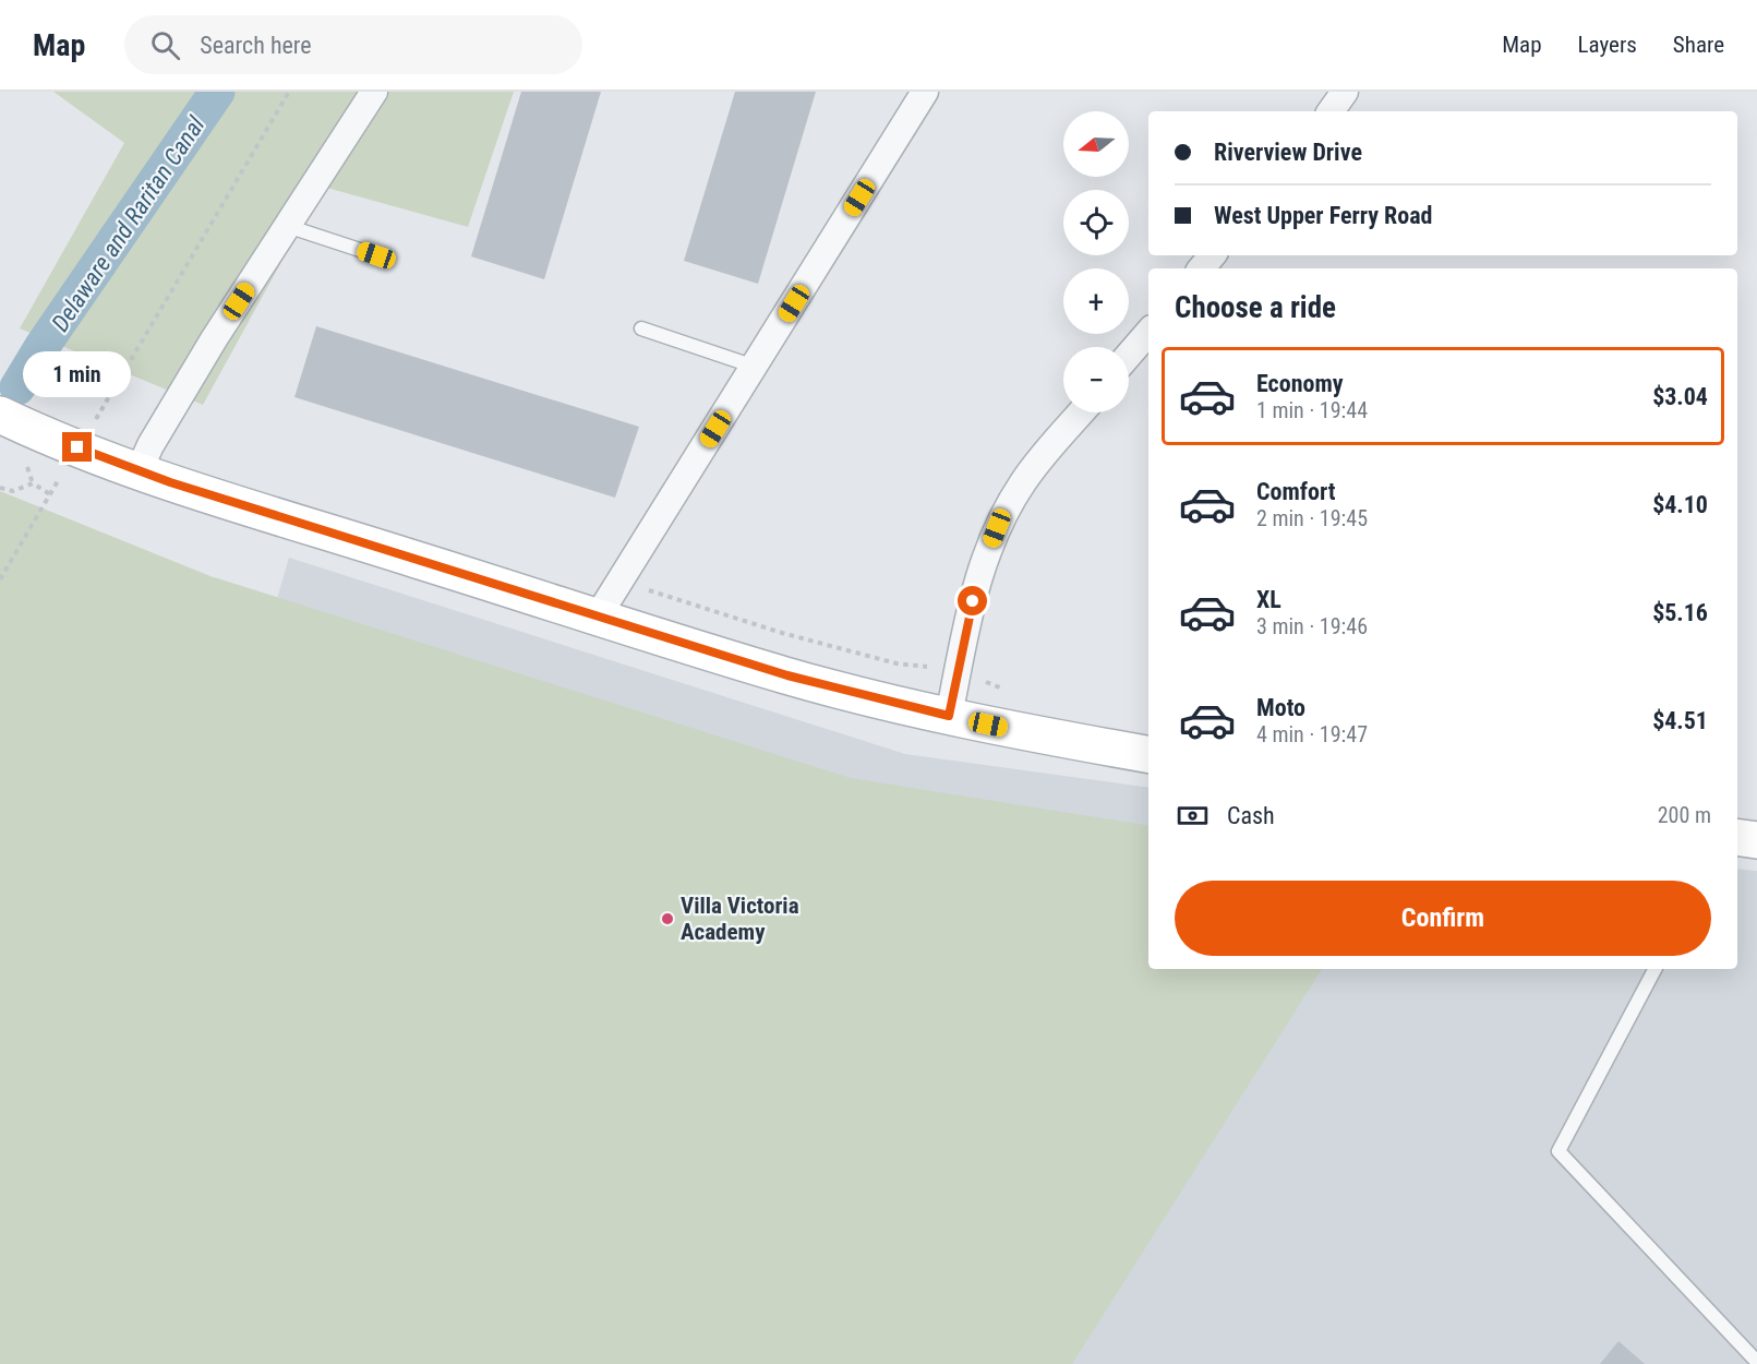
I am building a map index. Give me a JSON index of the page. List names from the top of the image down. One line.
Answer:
{"water":["Delaware and Raritan Canal"],"places":["Villa Victoria Academy"],"north":"left","page":{"header":"Map","search":"Search here","nav":["Map","Layers","Share"],"map_buttons":["+","−"],"banner":["Riverview Drive","West Upper Ferry Road"],"heading":"Choose a ride","list":[{"name":"Economy","note":"1 min · 19:44","value":"$3.04"},{"name":"Comfort","note":"2 min · 19:45","value":"$4.10"},{"name":"XL","note":"3 min · 19:46","value":"$5.16"},{"name":"Moto","note":"4 min · 19:47","value":"$4.51"}],"bubble":"1 min","pay":["Cash","200 m"],"buttons":"Confirm"}}
